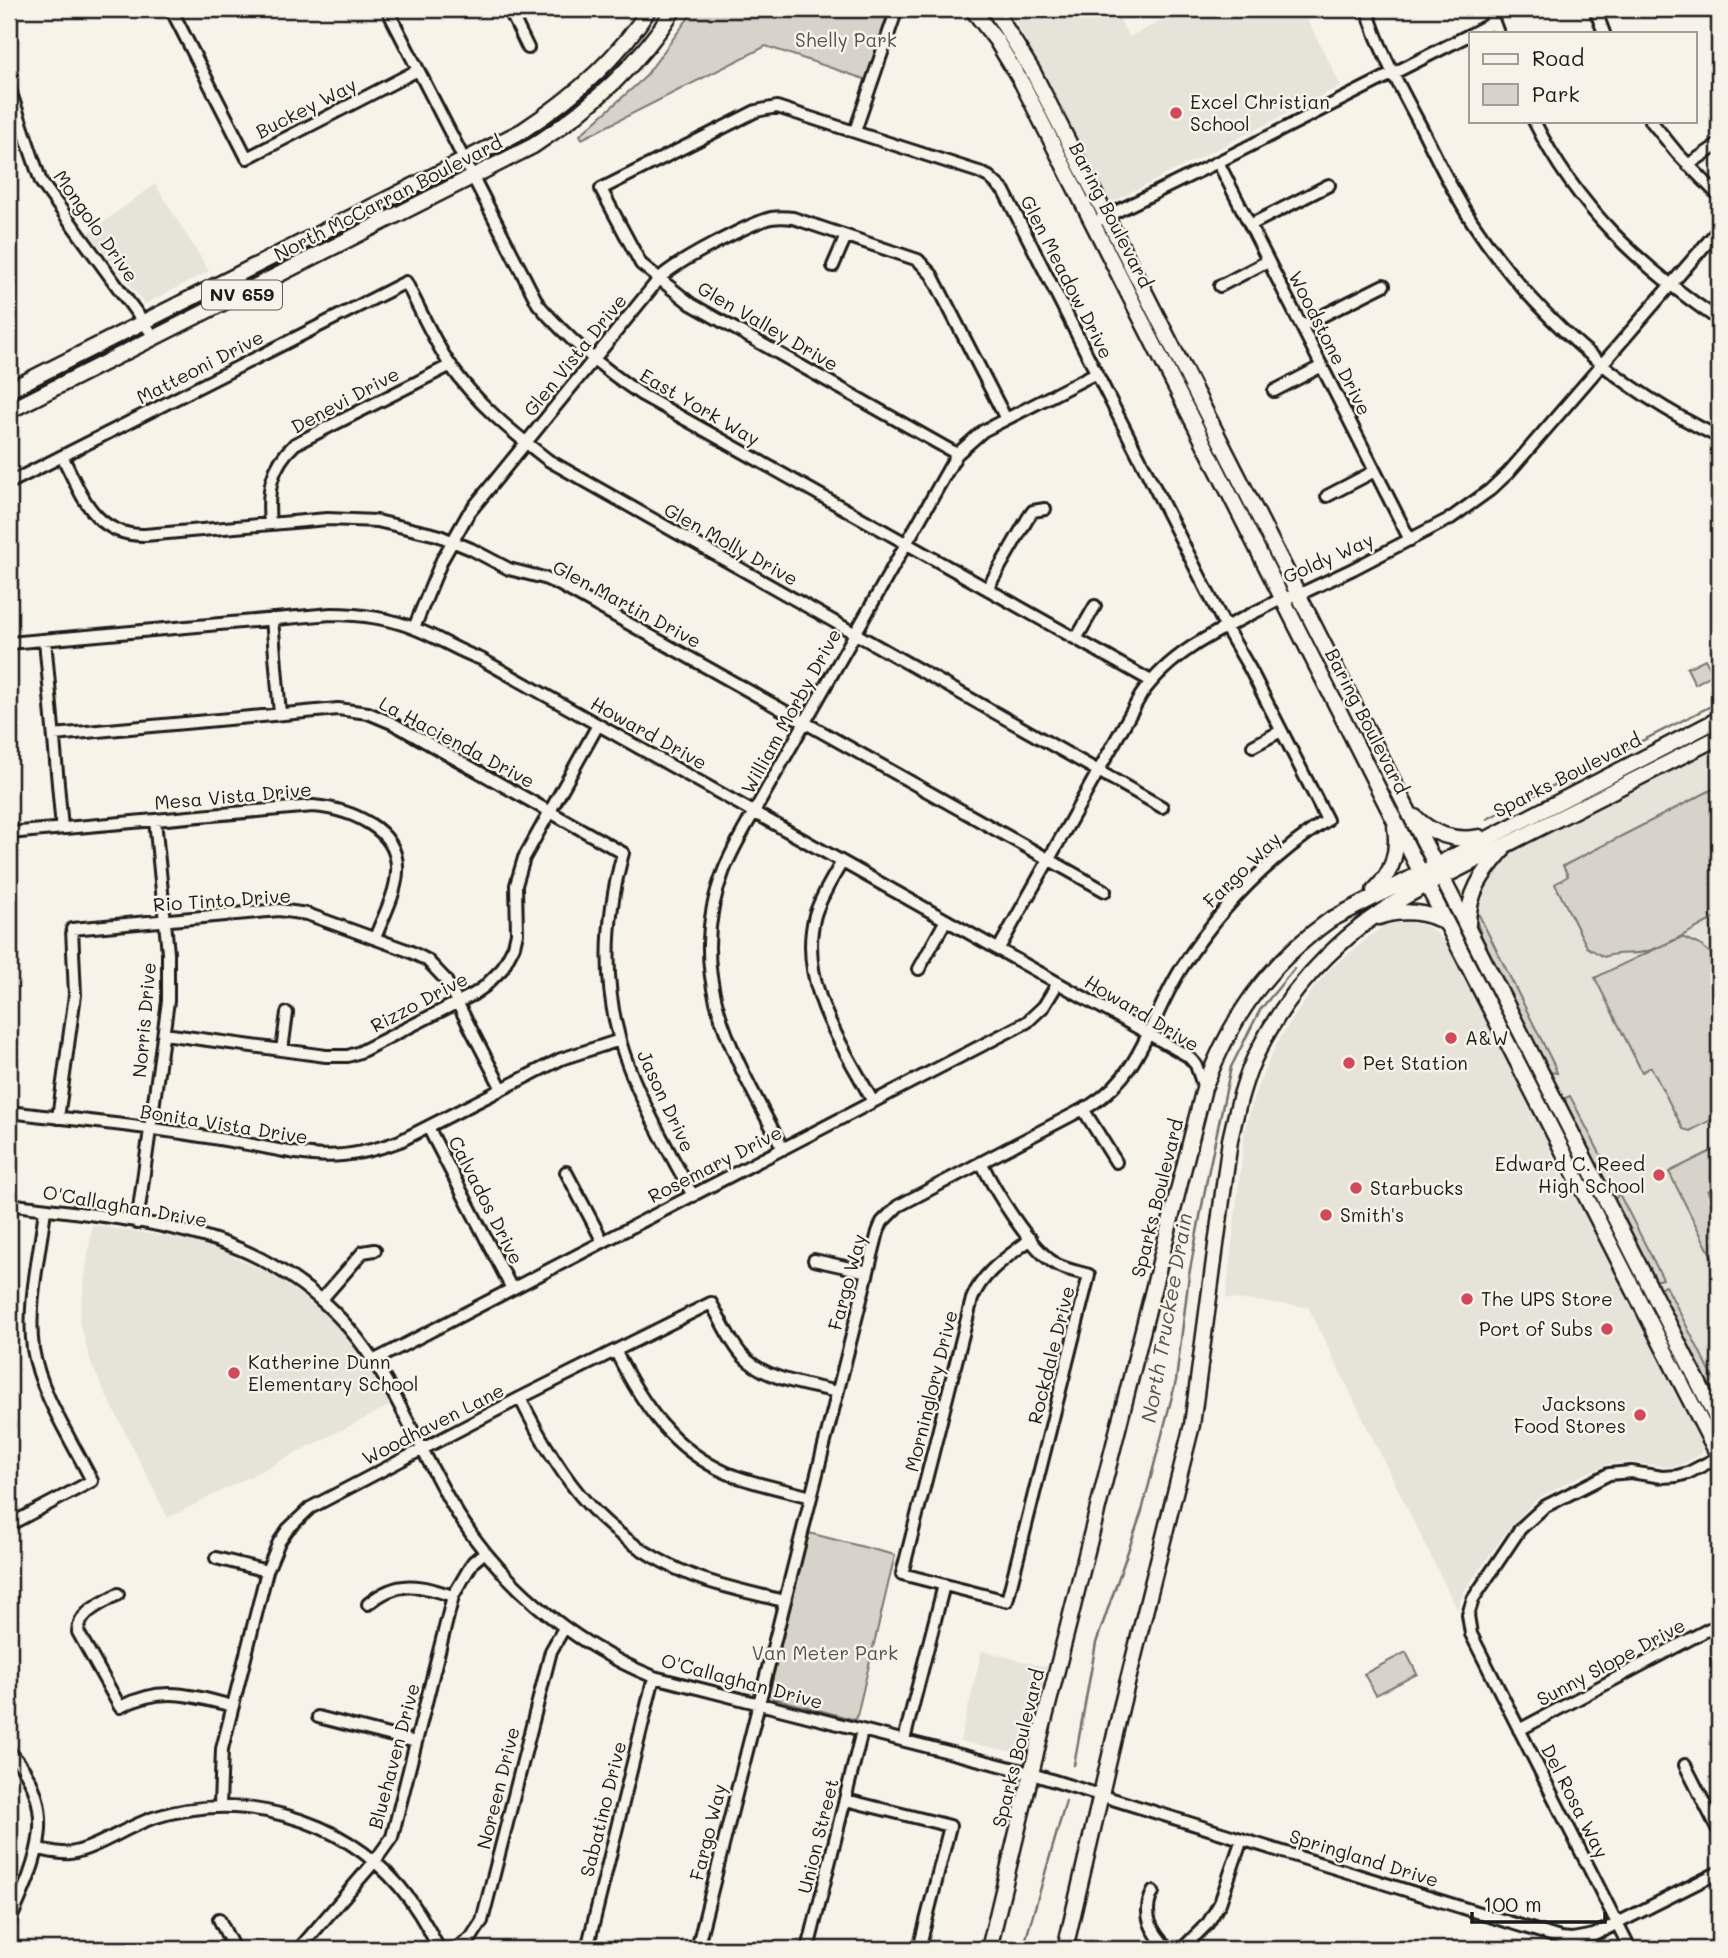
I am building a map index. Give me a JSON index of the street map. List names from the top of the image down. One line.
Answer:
{"streets":{"main road":["North McCarran Boulevard","Baring Boulevard","NV 659","Sparks Boulevard"],"street":["Buckey Way","Mongolo Drive","Glen Meadow Drive","Glen Valley Drive","Woodstone Drive","Glen Vista Drive","Matteoni Drive","Denevi Drive","East York Way","Glen Molly Drive","Goldy Way","Glen Martin Drive","William Morby Drive","Howard Drive","La Hacienda Drive","Mesa Vista Drive","Fargo Way","Rio Tinto Drive","Rizzo Drive","Norris Drive","Jason Drive","Bonita Vista Drive","Rosemary Drive","Calvados Drive","O'Callaghan Drive","Rockdale Drive","Morninglory Drive","Woodhaven Lane","Sunny Slope Drive","Bluehaven Drive","Noreen Drive","Del Rosa Way","Sabatino Drive","Union Street","Springland Drive"]},"crossings":[["Buckey Way","East York Way"],["North McCarran Boulevard","Mongolo Drive"],["North McCarran Boulevard","East York Way"],["Baring Boulevard","Goldy Way"],["Baring Boulevard","Sparks Boulevard"],["Baring Boulevard","Del Rosa Way"],["Glen Meadow Drive","Glen Valley Drive"],["Glen Meadow Drive","Goldy Way"],["Glen Meadow Drive","William Morby Drive"],["Glen Meadow Drive","Fargo Way"],["Glen Valley Drive","Glen Vista Drive"],["Glen Valley Drive","William Morby Drive"],["Woodstone Drive","Goldy Way"],["Glen Vista Drive","East York Way"],["Glen Vista Drive","Glen Molly Drive"],["Glen Vista Drive","Glen Martin Drive"],["Glen Vista Drive","William Morby Drive"],["Glen Vista Drive","Howard Drive"],["Matteoni Drive","Glen Molly Drive"],["Matteoni Drive","Glen Martin Drive"],["Denevi Drive","Glen Molly Drive"],["Denevi Drive","Glen Martin Drive"],["East York Way","Goldy Way"],["East York Way","William Morby Drive"],["Glen Molly Drive","Goldy Way"],["Glen Molly Drive","William Morby Drive"],["Goldy Way","Glen Martin Drive"],["Goldy Way","Howard Drive"],["Glen Martin Drive","William Morby Drive"],["William Morby Drive","Howard Drive"],["William Morby Drive","Rosemary Drive"],["Howard Drive","Sparks Boulevard"],["Howard Drive","Fargo Way"],["Howard Drive","Rizzo Drive"],["Howard Drive","Rosemary Drive"],["La Hacienda Drive","Rizzo Drive"],["La Hacienda Drive","Jason Drive"],["Sparks Boulevard","O'Callaghan Drive"],["Sparks Boulevard","Springland Drive"],["Mesa Vista Drive","Rio Tinto Drive"],["Mesa Vista Drive","Norris Drive"],["Fargo Way","O'Callaghan Drive"],["Fargo Way","Rockdale Drive"],["Fargo Way","Woodhaven Lane"],["Rio Tinto Drive","Rizzo Drive"],["Rio Tinto Drive","Norris Drive"],["Rio Tinto Drive","Bonita Vista Drive"],["Rizzo Drive","Norris Drive"],["Norris Drive","Bonita Vista Drive"],["Norris Drive","O'Callaghan Drive"],["Jason Drive","Bonita Vista Drive"],["Jason Drive","Rosemary Drive"],["Bonita Vista Drive","Calvados Drive"],["Rosemary Drive","Calvados Drive"],["Rosemary Drive","O'Callaghan Drive"],["O'Callaghan Drive","Woodhaven Lane"],["O'Callaghan Drive","Bluehaven Drive"],["O'Callaghan Drive","Noreen Drive"],["O'Callaghan Drive","Sabatino Drive"],["O'Callaghan Drive","Union Street"],["O'Callaghan Drive","Springland Drive"],["Rockdale Drive","Morninglory Drive"],["Sunny Slope Drive","Del Rosa Way"],["Del Rosa Way","Springland Drive"]],"water":["North Truckee Drain"],"parks":["Shelly Park","Van Meter Park"],"places":["Excel Christian School","A&W","Pet Station","Edward C. Reed High School","Starbucks","Smith's","The UPS Store","Port of Subs","Katherine Dunn Elementary School","Jacksons Food Stores"],"legend":["Road","Park"],"scale_bar":"100 m"}
